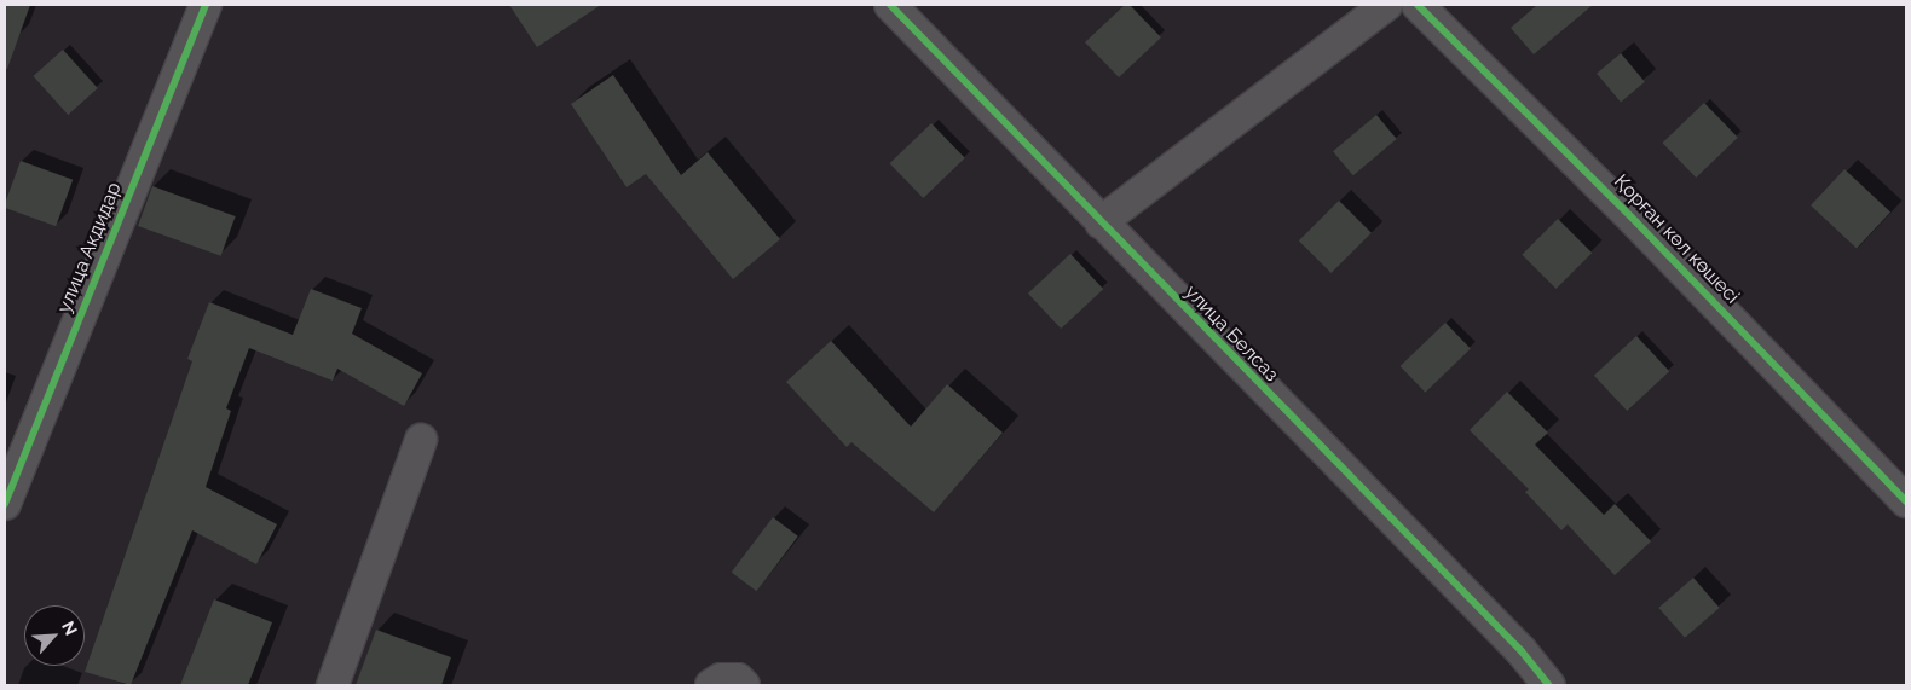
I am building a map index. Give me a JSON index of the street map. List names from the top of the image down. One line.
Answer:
{"streets":{"street":["Қорған көл көшесі","улица Акдидар","улица Белсаз"]},"north":"top right"}
